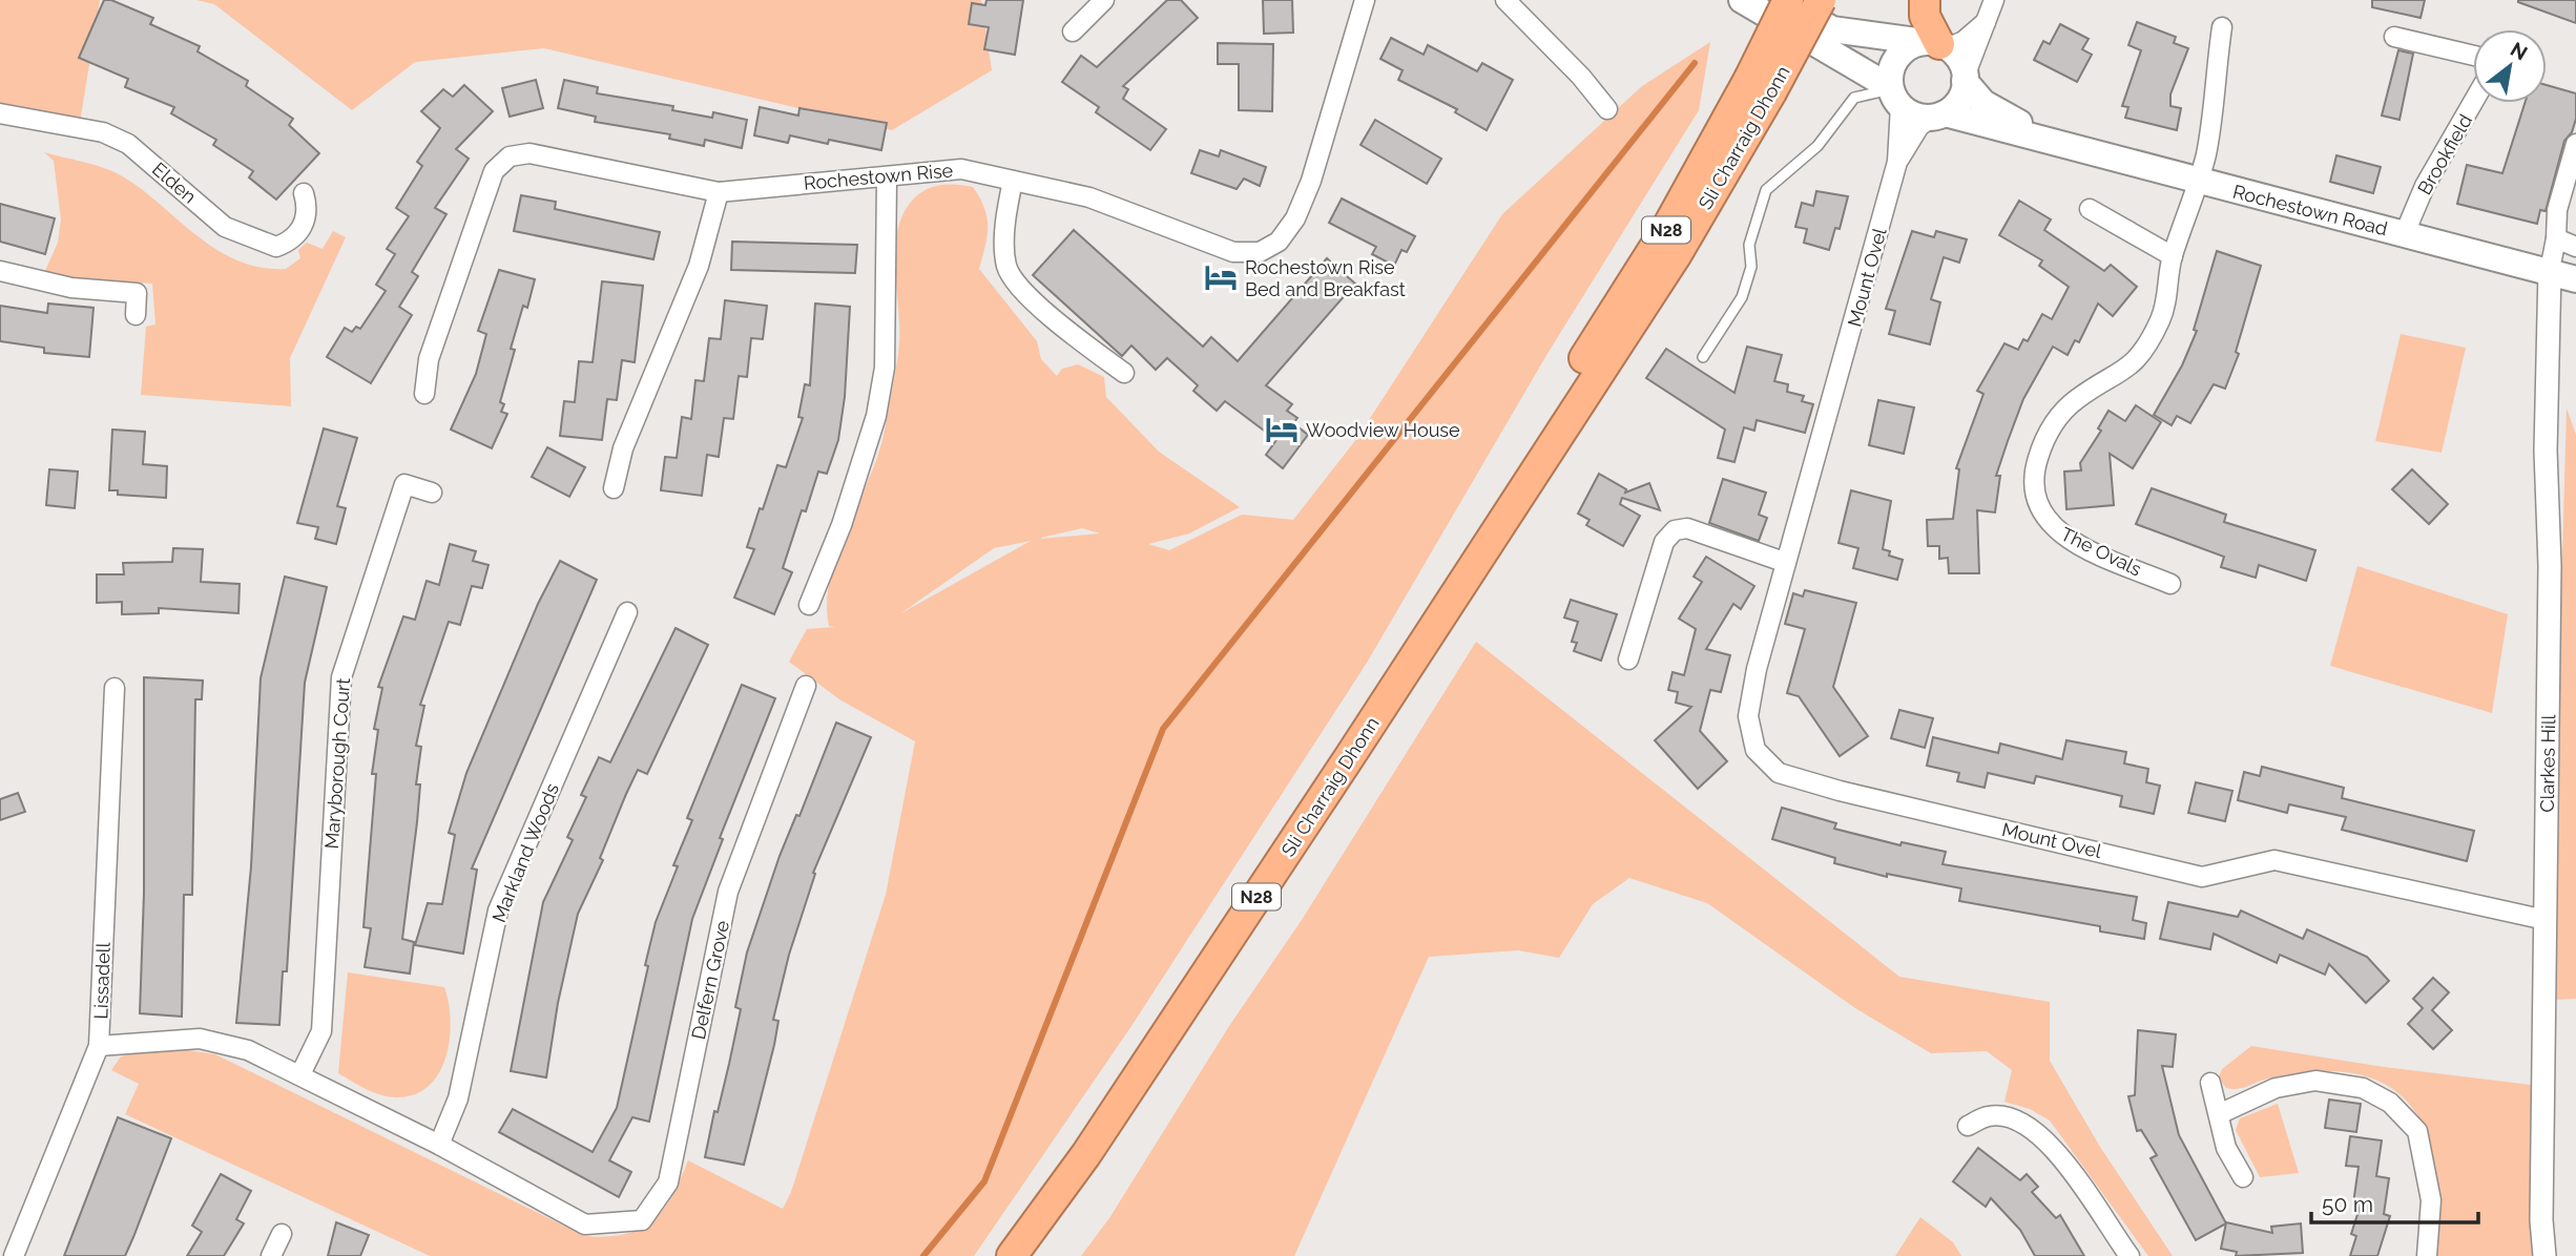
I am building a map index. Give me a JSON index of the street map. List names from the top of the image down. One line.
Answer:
{"streets":{"highway":["Sli Charraig Dhonn","N28"],"main road":["Rochestown Road"],"street":["Brookfield","Rochestown Rise","Elden","Mount Ovel","The Ovals","Maryborough Court","Clarkes Hill","Markland Woods","Delfern Grove","Lissadell"]},"crossings":[["Brookfield","Rochestown Road"],["Rochestown Road","Mount Ovel"],["Rochestown Road","The Ovals"],["Rochestown Road","Clarkes Hill"],["Mount Ovel","Clarkes Hill"],["Markland Woods","Delfern Grove"]],"places":{"hotel":["Rochestown Rise Bed and Breakfast","Woodview House"]},"scale_bar":"50 m","north":"top right"}
